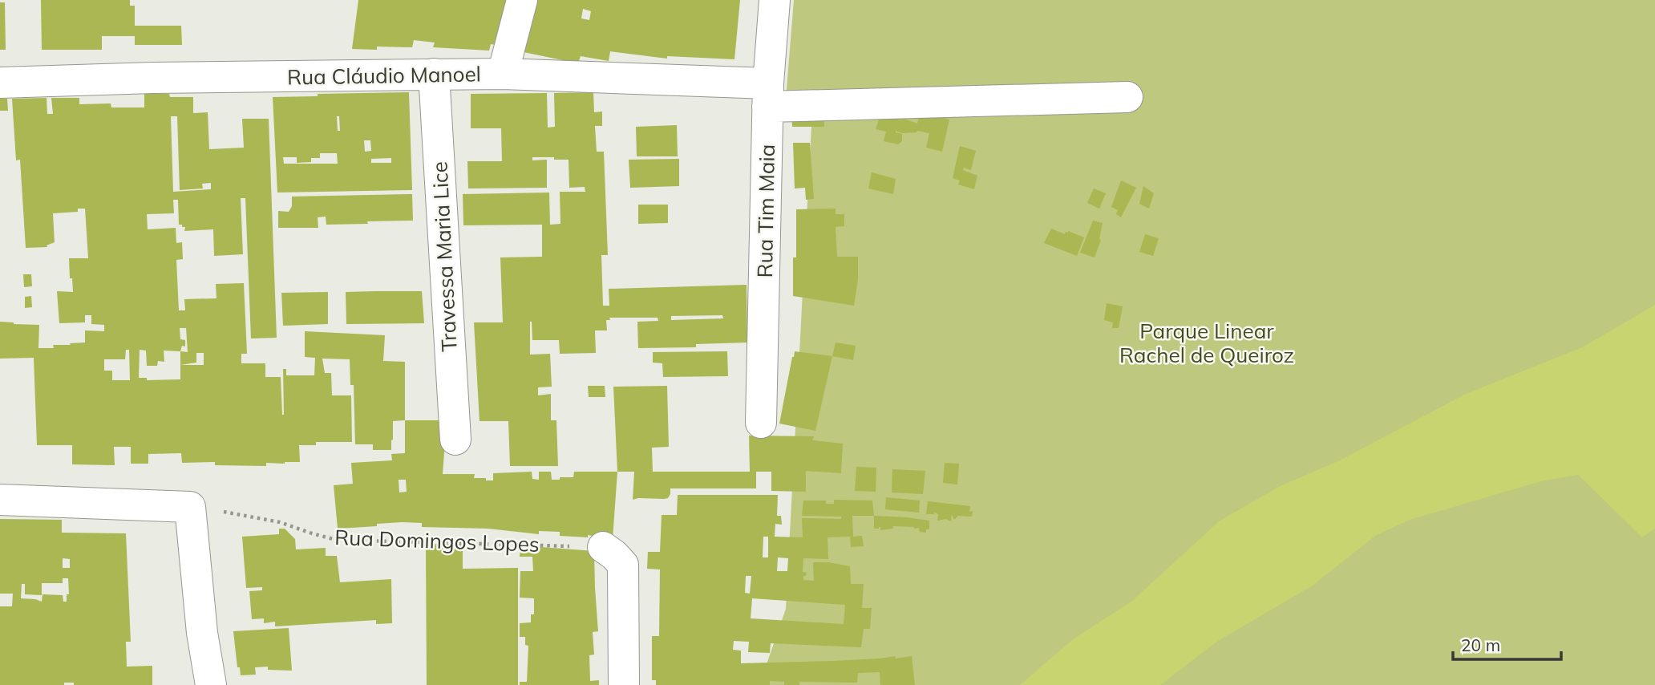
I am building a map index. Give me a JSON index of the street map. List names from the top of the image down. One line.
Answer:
{"streets":{"street":["Rua Cláudio Manoel","Rua Tim Maia","Travessa Maria Lice"],"path":["Rua Domingos Lopes"]},"crossings":[["Rua Cláudio Manoel","Rua Tim Maia"],["Rua Cláudio Manoel","Travessa Maria Lice"]],"parks":["Parque Linear Rachel de Queiroz"],"scale_bar":"20 m"}
